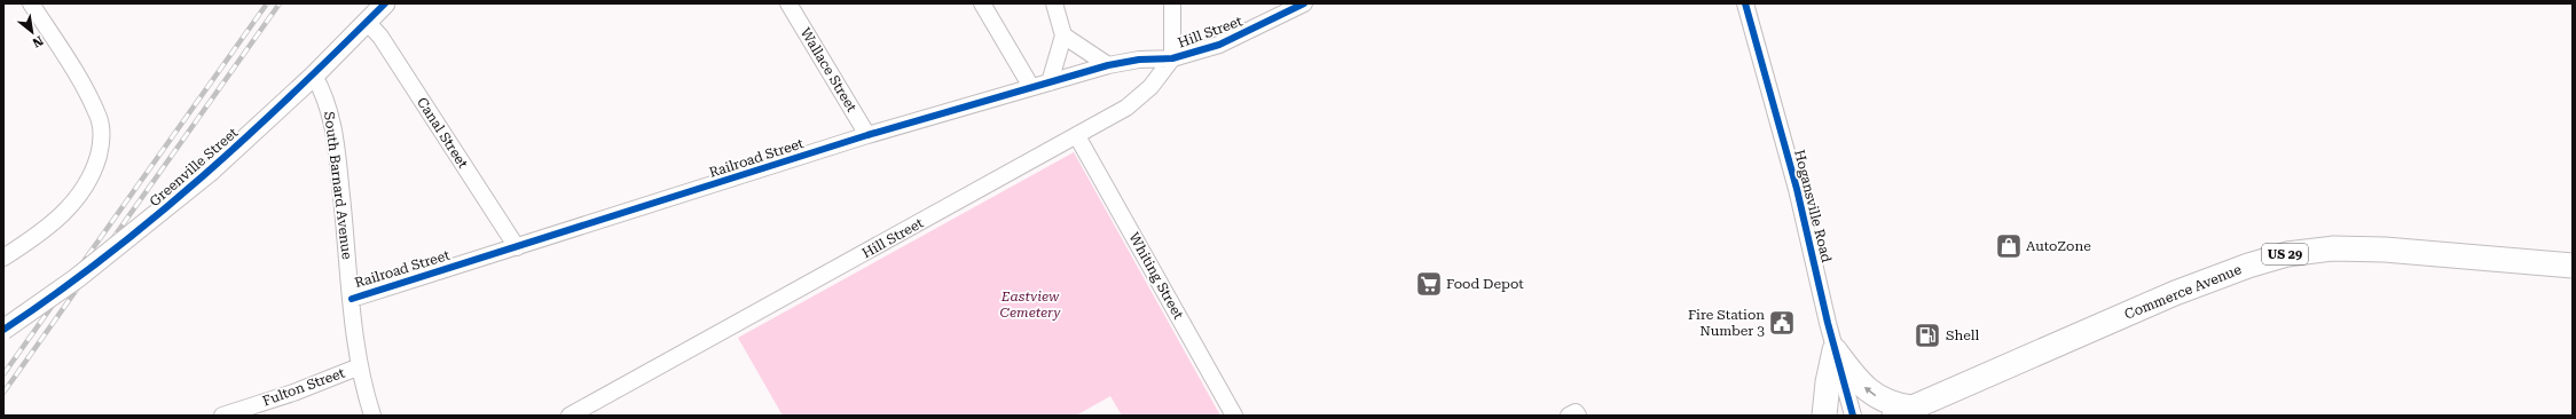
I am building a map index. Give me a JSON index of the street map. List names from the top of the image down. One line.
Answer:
{"streets":{"main road":["US 29","Commerce Avenue"],"street":["Hill Street","Wallace Street","Canal Street","Railroad Street","Greenville Street","South Barnard Avenue","Hogansville Road","Whiting Street","Fulton Street"]},"crossings":[["Hill Street","Railroad Street"],["Hill Street","Whiting Street"],["Wallace Street","Railroad Street"],["Canal Street","Railroad Street"],["Canal Street","Greenville Street"],["Railroad Street","South Barnard Avenue"],["Greenville Street","South Barnard Avenue"],["South Barnard Avenue","Fulton Street"]],"parks":["Eastview Cemetery"],"places":{"shop":["AutoZone"],"supermarket":["Food Depot"],"public building":["Fire Station Number 3"],"fuel station":["Shell"]},"north":"bottom right"}
